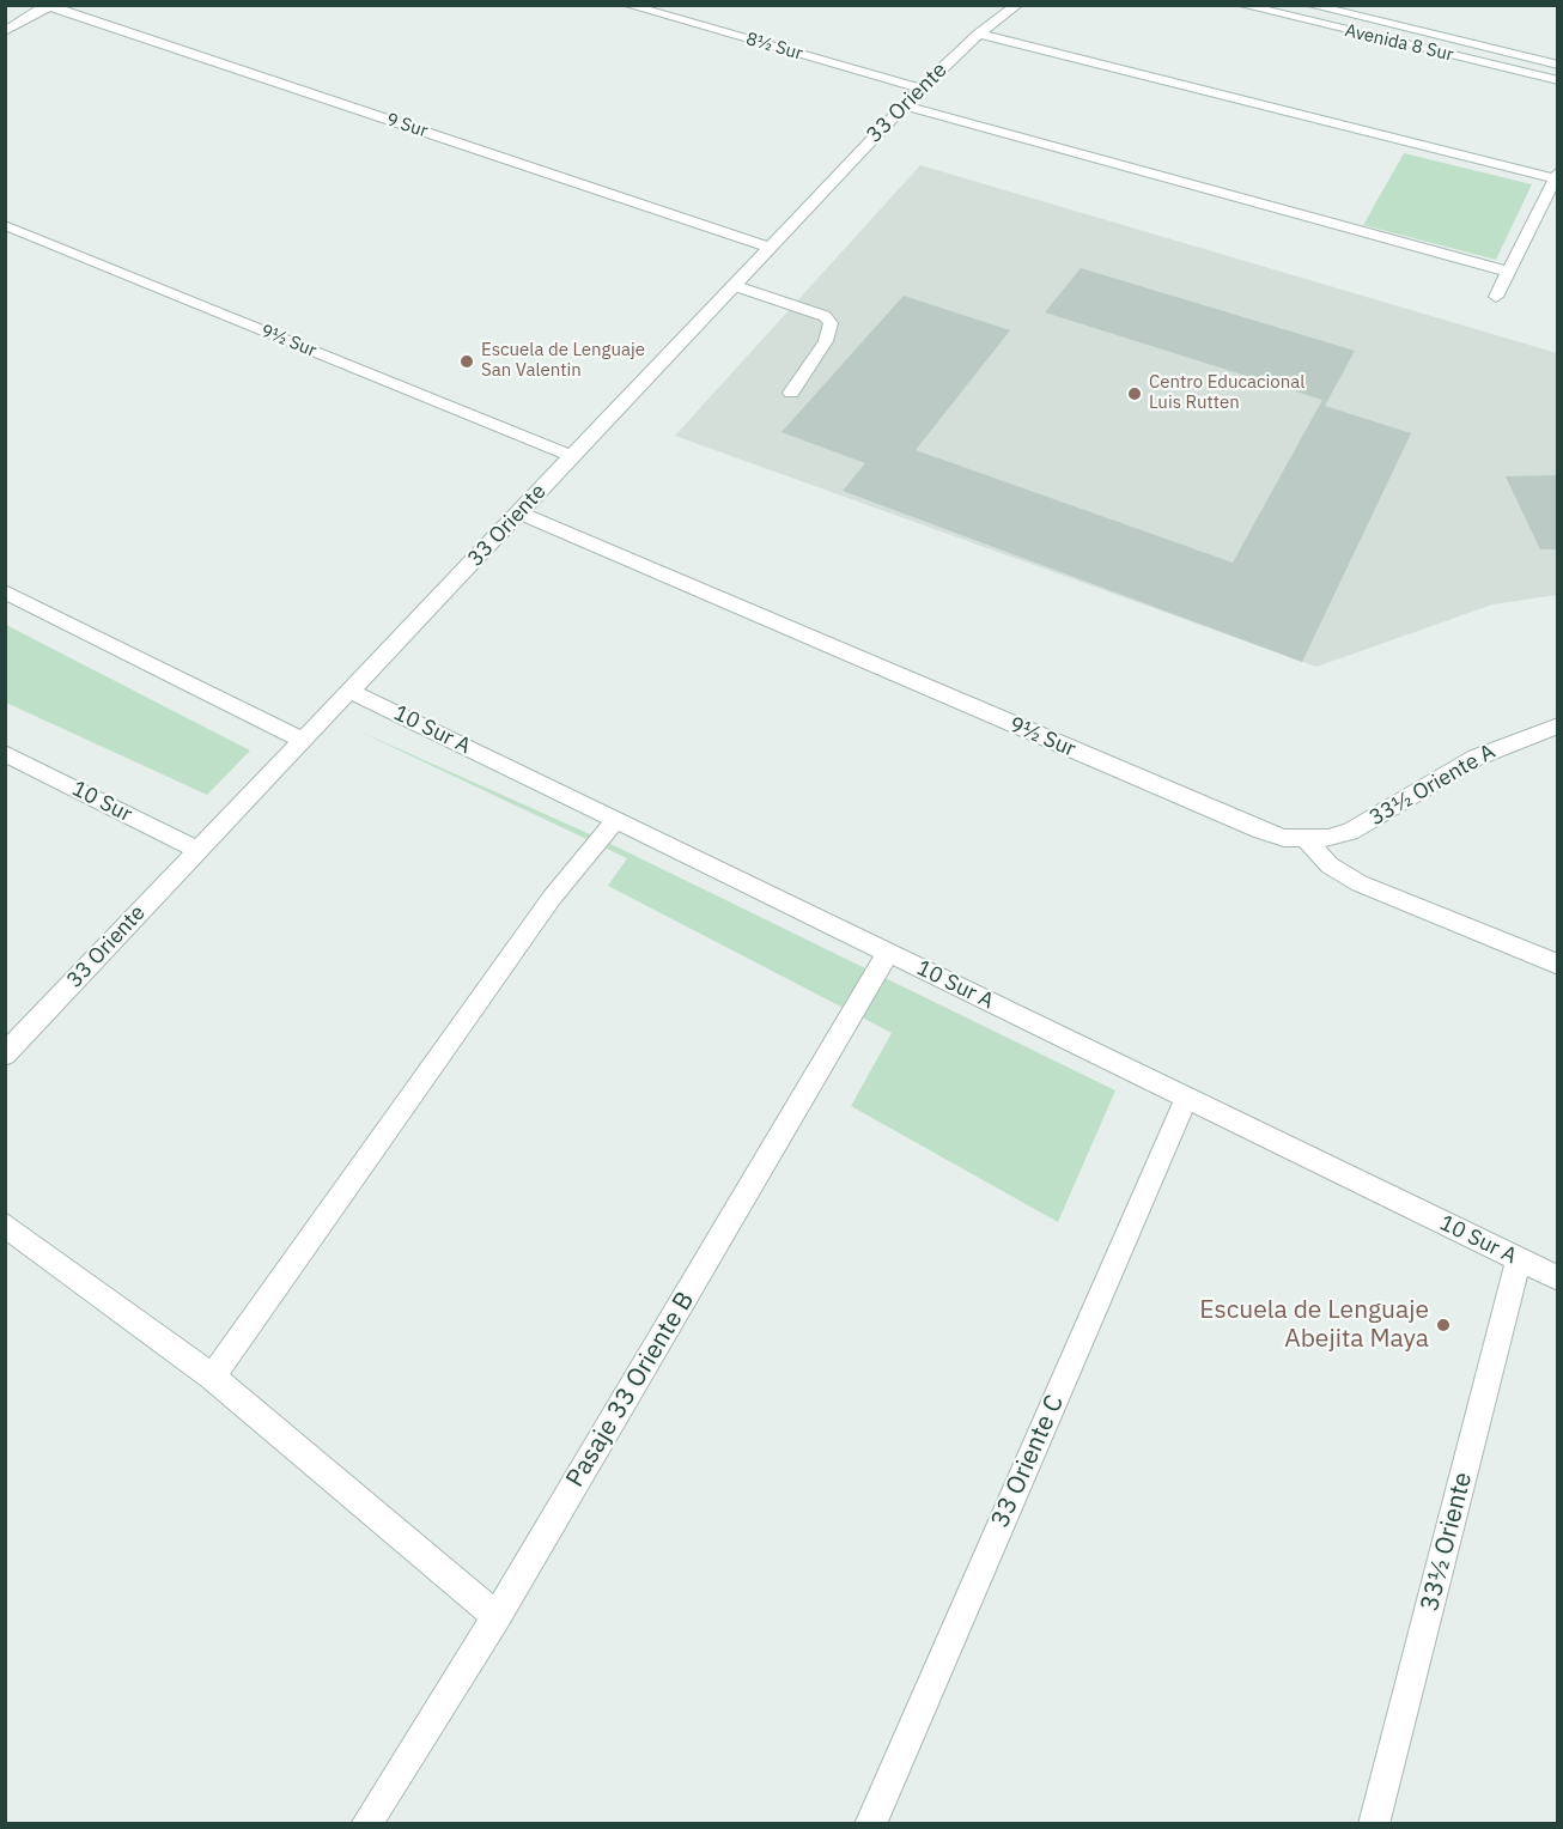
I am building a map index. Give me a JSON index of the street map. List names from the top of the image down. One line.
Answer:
{"streets":{"street":["Avenida 8 Sur","8½ Sur","33 Oriente","9 Sur","9½ Sur","10 Sur A","33½ Oriente A","10 Sur","Pasaje 33 Oriente B","33 Oriente C","33½ Oriente"]},"crossings":[["8½ Sur","33 Oriente"],["33 Oriente","9 Sur"],["33 Oriente","9½ Sur"],["33 Oriente","10 Sur A"],["33 Oriente","10 Sur"],["9½ Sur","33½ Oriente A"],["10 Sur A","Pasaje 33 Oriente B"],["10 Sur A","33 Oriente C"],["10 Sur A","33½ Oriente"]],"places":["Escuela de Lenguaje San Valentin","Centro Educacional Luis Rutten","Escuela de Lenguaje Abejita Maya"]}
